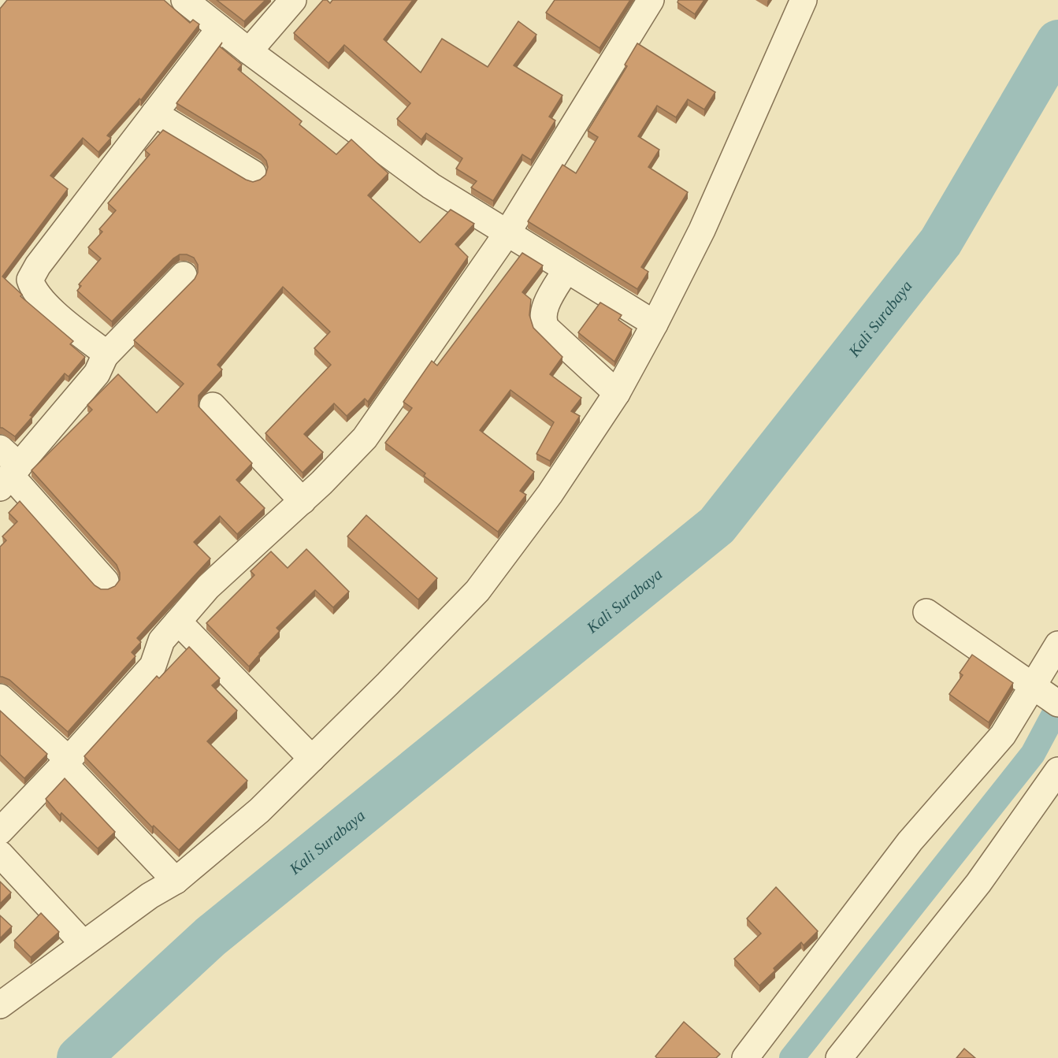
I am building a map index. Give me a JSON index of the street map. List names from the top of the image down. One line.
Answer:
{"water":["Kali Surabaya"]}
